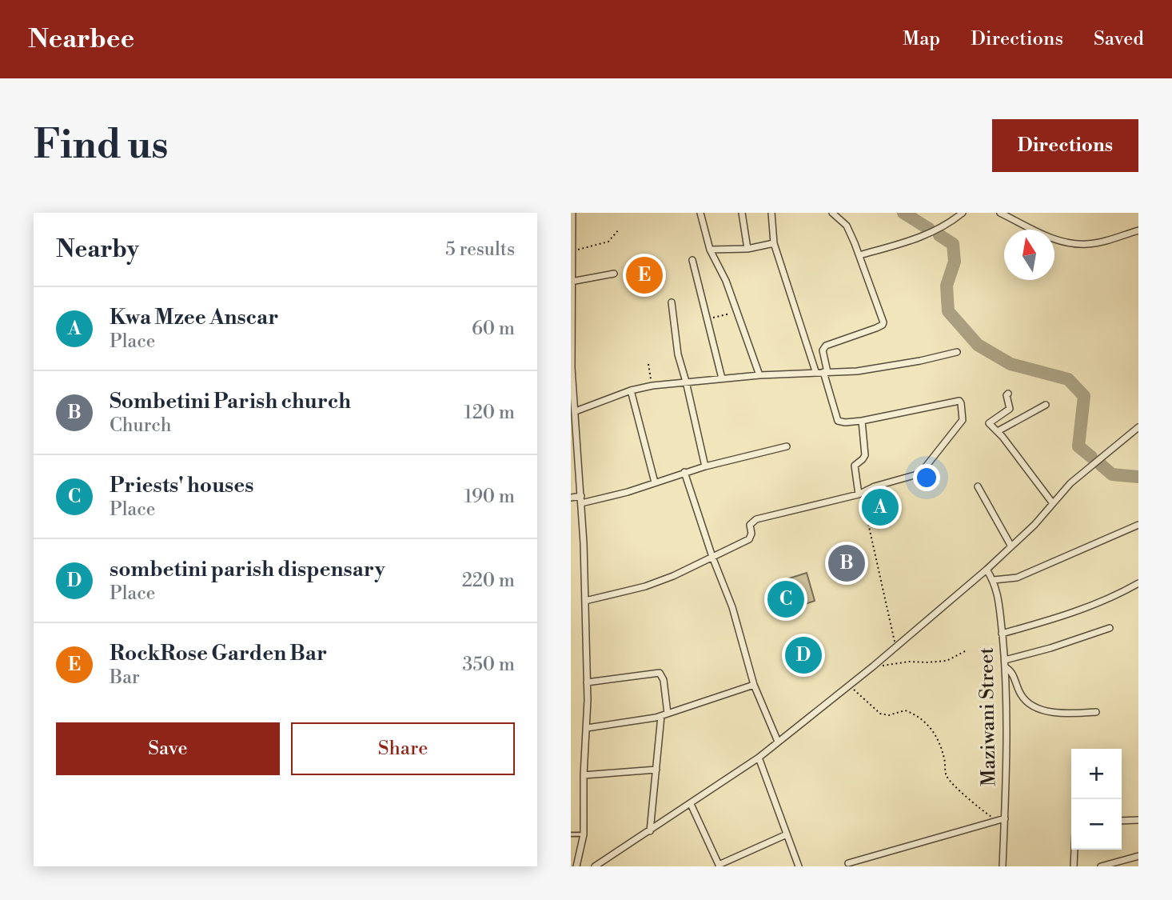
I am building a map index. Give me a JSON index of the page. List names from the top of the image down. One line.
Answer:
{"streets":{"street":["Maziwani Street"]},"north":"top","page":{"header":"Nearbee","nav":["Map","Directions","Saved"],"buttons":["Directions",["Save","Share"]],"title":"Find us","heading":["Nearby","5 results"],"pins":["E","A","B","C","D"],"list":[{"mark":"A","name":"Kwa Mzee Anscar","note":"Place","value":"60 m"},{"mark":"B","name":"Sombetini Parish church","note":"Church","value":"120 m"},{"mark":"C","name":"Priests' houses","note":"Place","value":"190 m"},{"mark":"D","name":"sombetini parish dispensary","note":"Place","value":"220 m"},{"mark":"E","name":"RockRose Garden Bar","note":"Bar","value":"350 m"}],"map_buttons":["+","−"]}}
